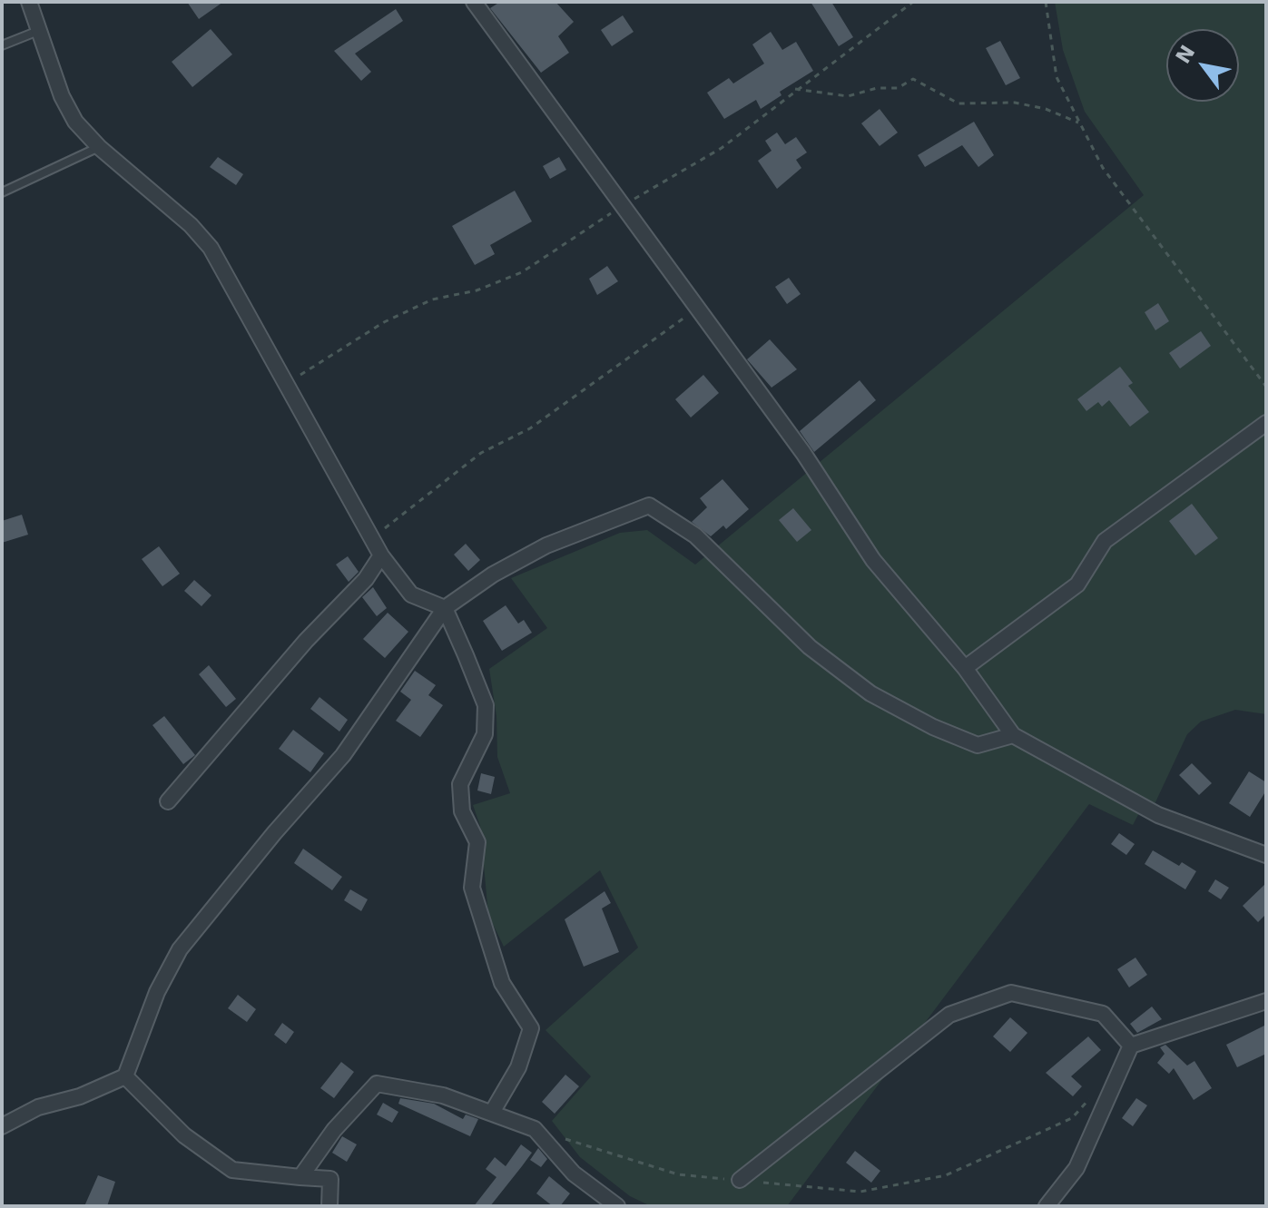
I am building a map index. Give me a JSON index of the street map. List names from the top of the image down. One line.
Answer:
{"north":"top left"}
